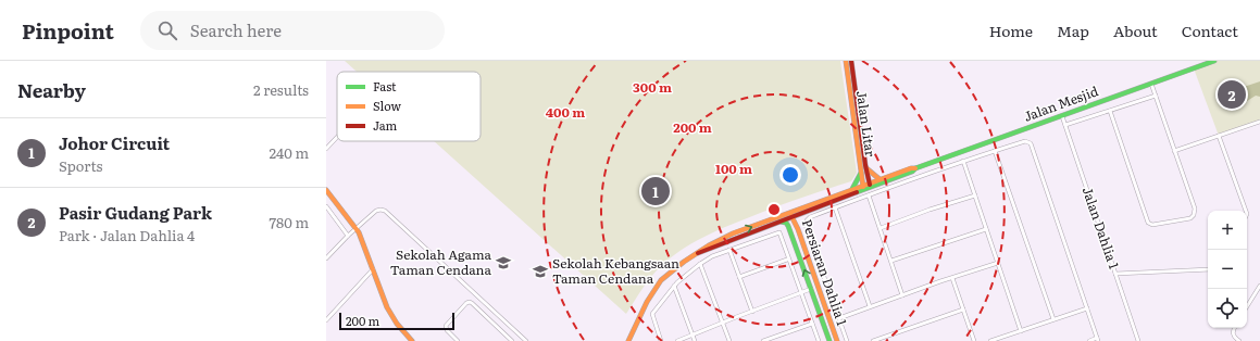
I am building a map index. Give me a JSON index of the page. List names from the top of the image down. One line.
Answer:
{"streets":{"main road":["Jalan Mesjid","Jalan Litar","Persiaran Dahlia 1"],"street":["Jalan Dahlia 1"]},"crossings":[["Jalan Mesjid","Jalan Litar"],["Jalan Mesjid","Jalan Dahlia 1"],["Jalan Mesjid","Persiaran Dahlia 1"]],"places":{"school or university":["Sekolah Agama Taman Cendana","Sekolah Kebangsaan Taman Cendana"]},"legend":["Fast","Slow","Jam"],"scale_bar":"200 m","page":{"header":"Pinpoint","search":"Search here","nav":["Home","Map","About","Contact"],"heading":["Nearby","2 results"],"pins":["2","1"],"list":[{"mark":"1","name":"Johor Circuit","note":"Sports","value":"240 m"},{"mark":"2","name":"Pasir Gudang Park","note":"Park · Jalan Dahlia 4","value":"780 m"}],"map_buttons":["+","−"],"scale":"200 m"},"rings":["300 m","400 m","200 m","100 m"]}
